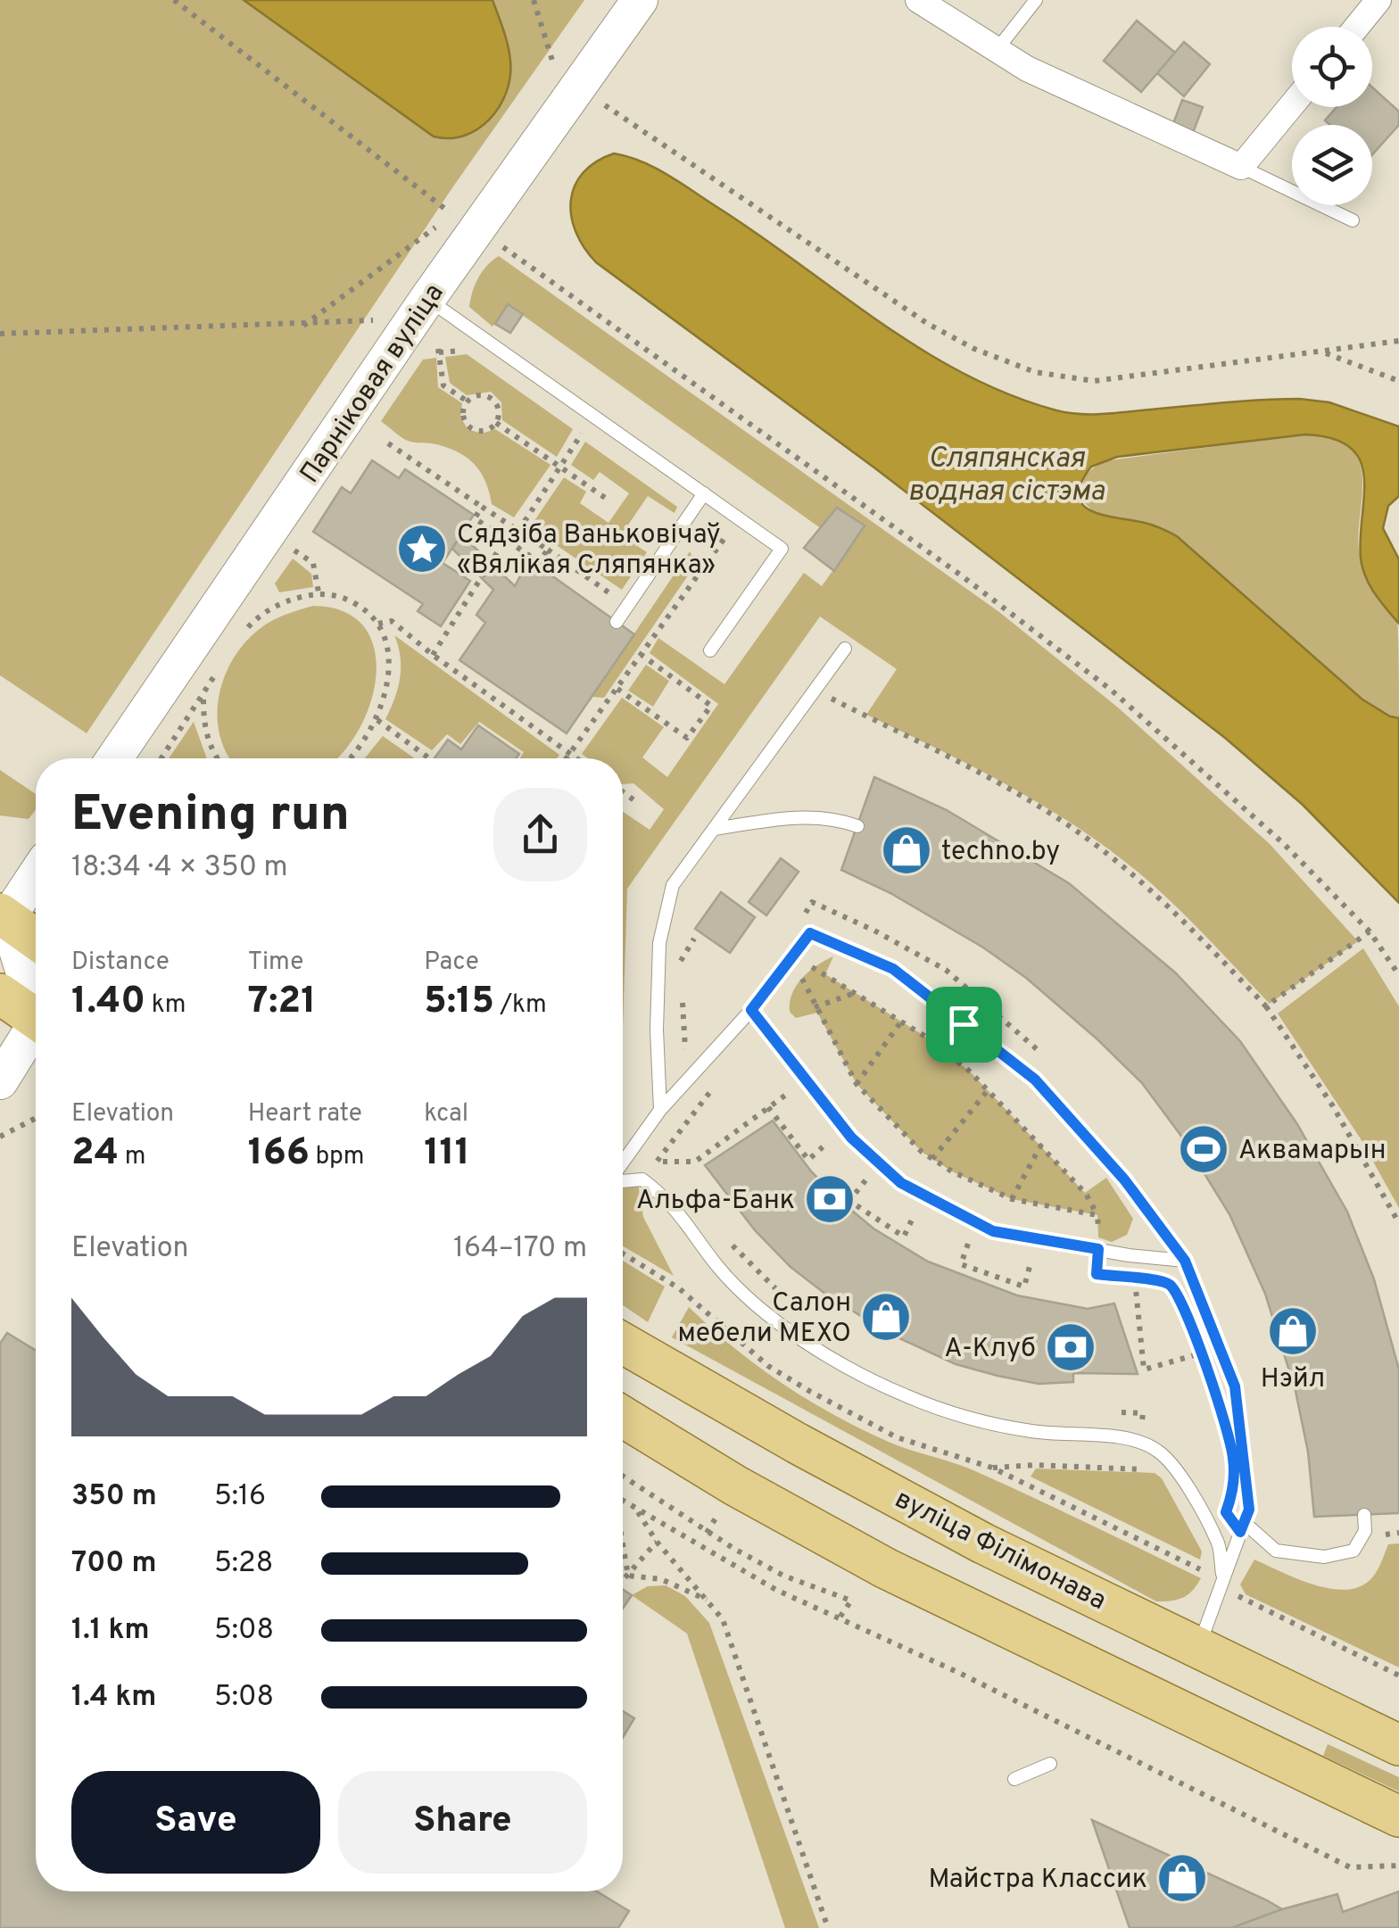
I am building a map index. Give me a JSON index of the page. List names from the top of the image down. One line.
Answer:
{"streets":{"main road":["вуліца Філімонава"],"street":["Парніковая вуліца"]},"water":["Сляпянская водная сістэма"],"places":{"place":["Сядзіба Ваньковічаў «Вялікая Сляпянка»"],"shop":["techno.by","Салон мебели MEXO","Нэйл","Майстра Классик"],"sports":["Аквамарын"],"bank":["Альфа-Банк","А-Клуб"]},"page":{"heading":["Evening run","18:34 · 4 × 350 m"],"stats":[["Distance","1.40 km"],["Time","7:21"],["Pace","5:15 /km"],["Elevation","24 m"],["Heart rate","166 bpm"],["kcal","111"]],"chart":["Elevation","164–170 m"],"list":[{"name":"350 m","note":"5:16"},{"name":"700 m","note":"5:28"},{"name":"1.1 km","note":"5:08"},{"name":"1.4 km","note":"5:08"}],"buttons":["Save","Share"]}}
